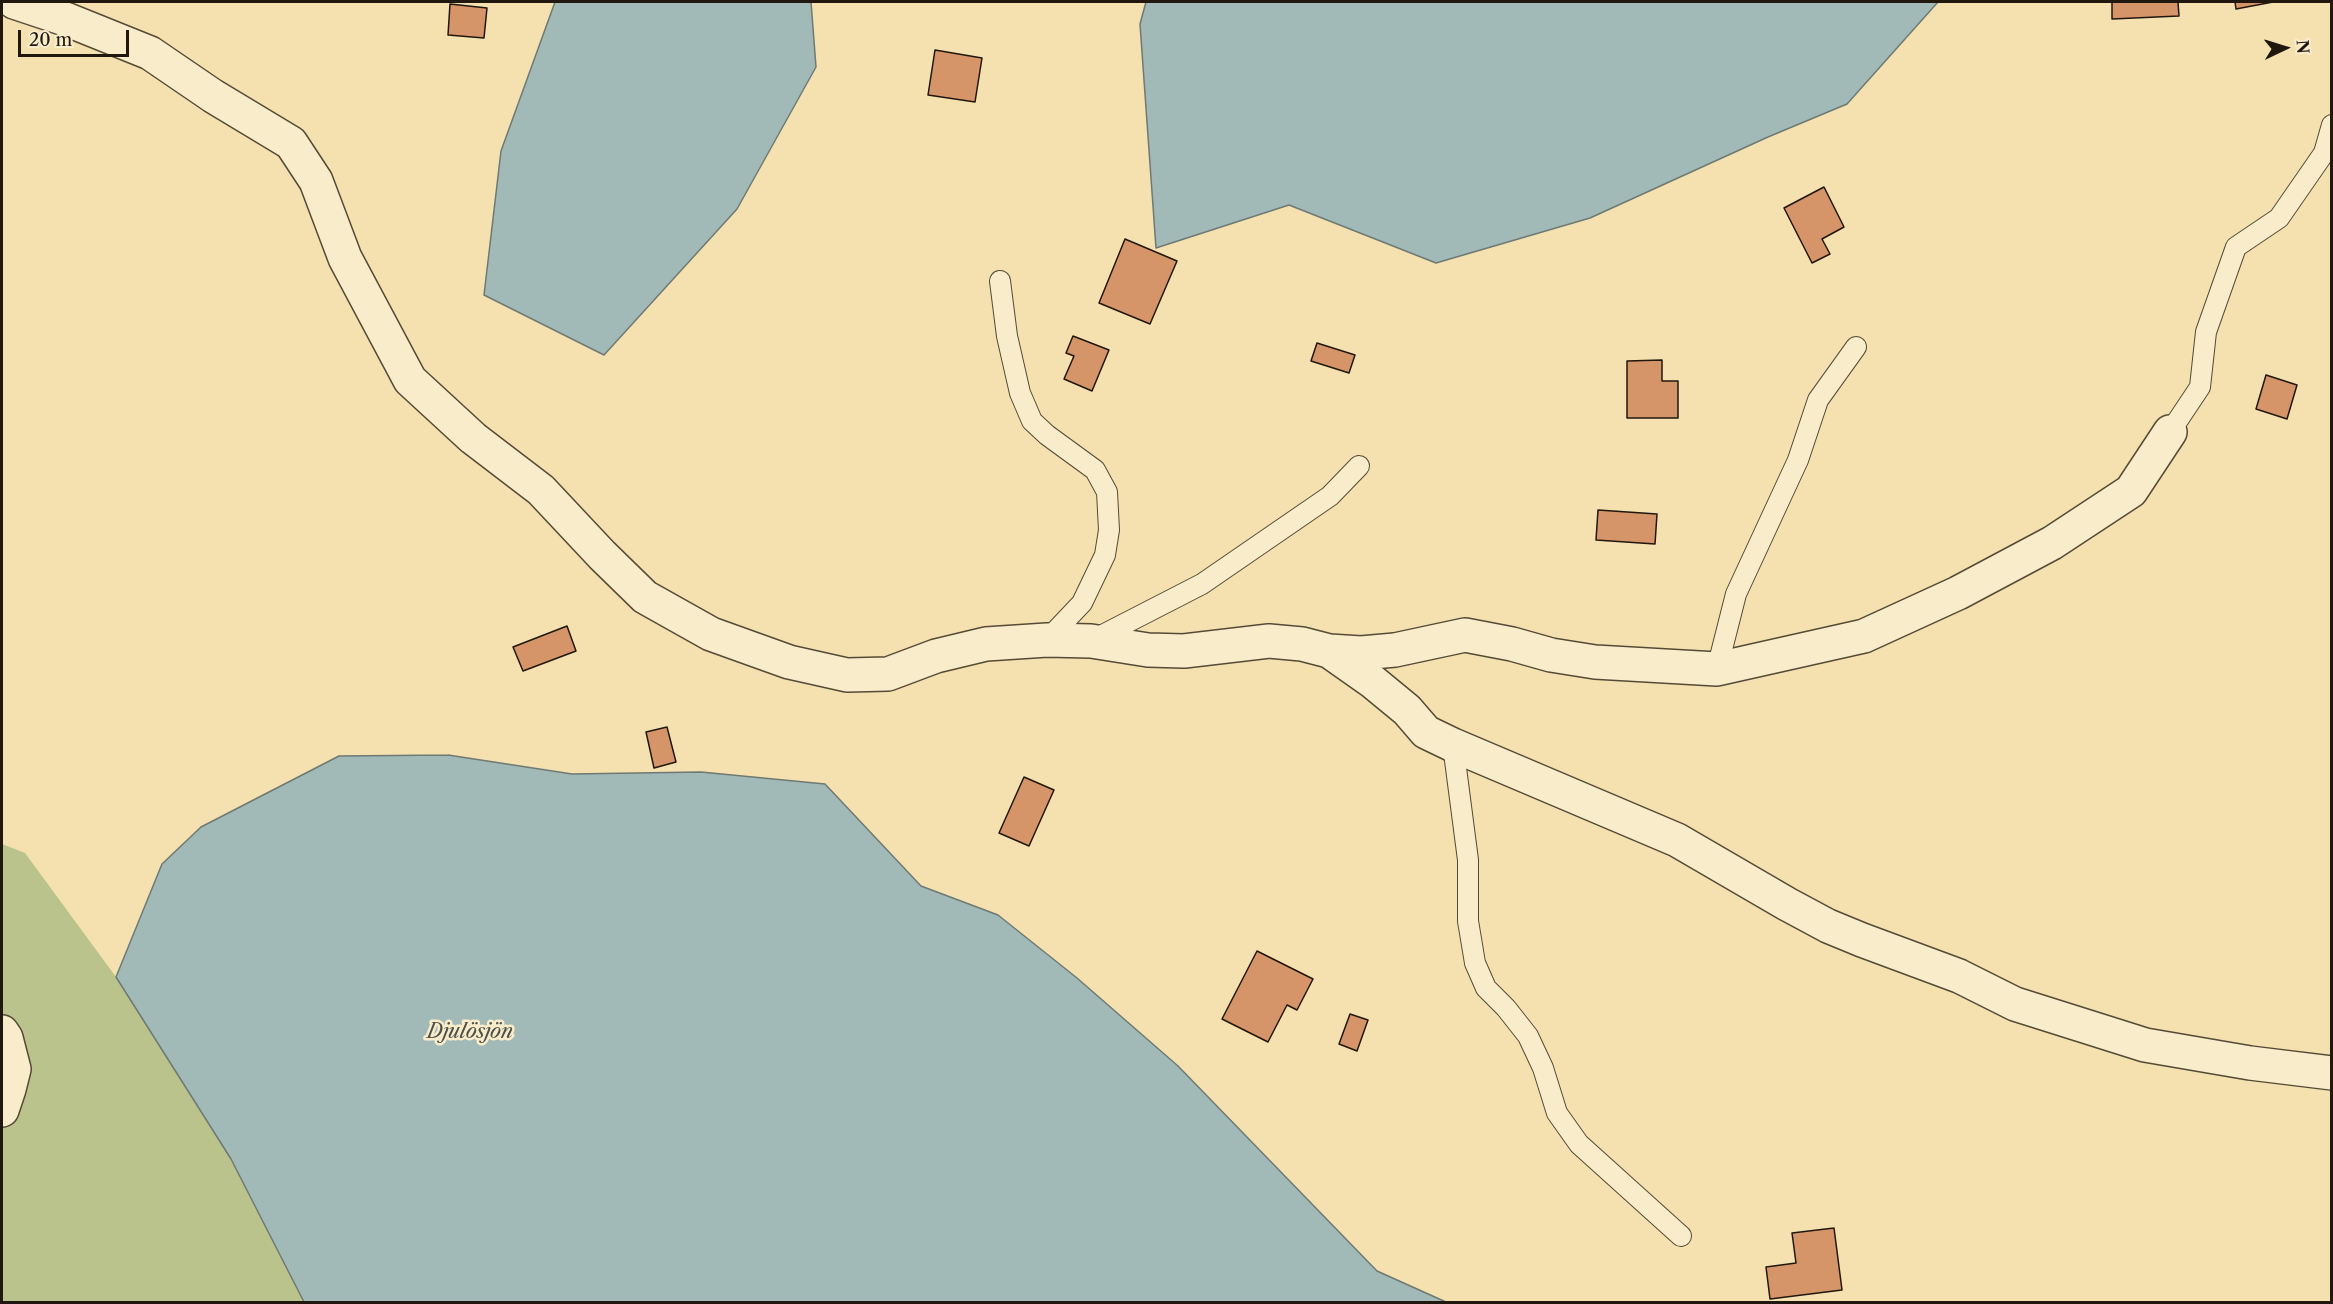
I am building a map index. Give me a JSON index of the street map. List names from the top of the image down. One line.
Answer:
{"water":["Djulösjön"],"scale_bar":"20 m","north":"right"}
